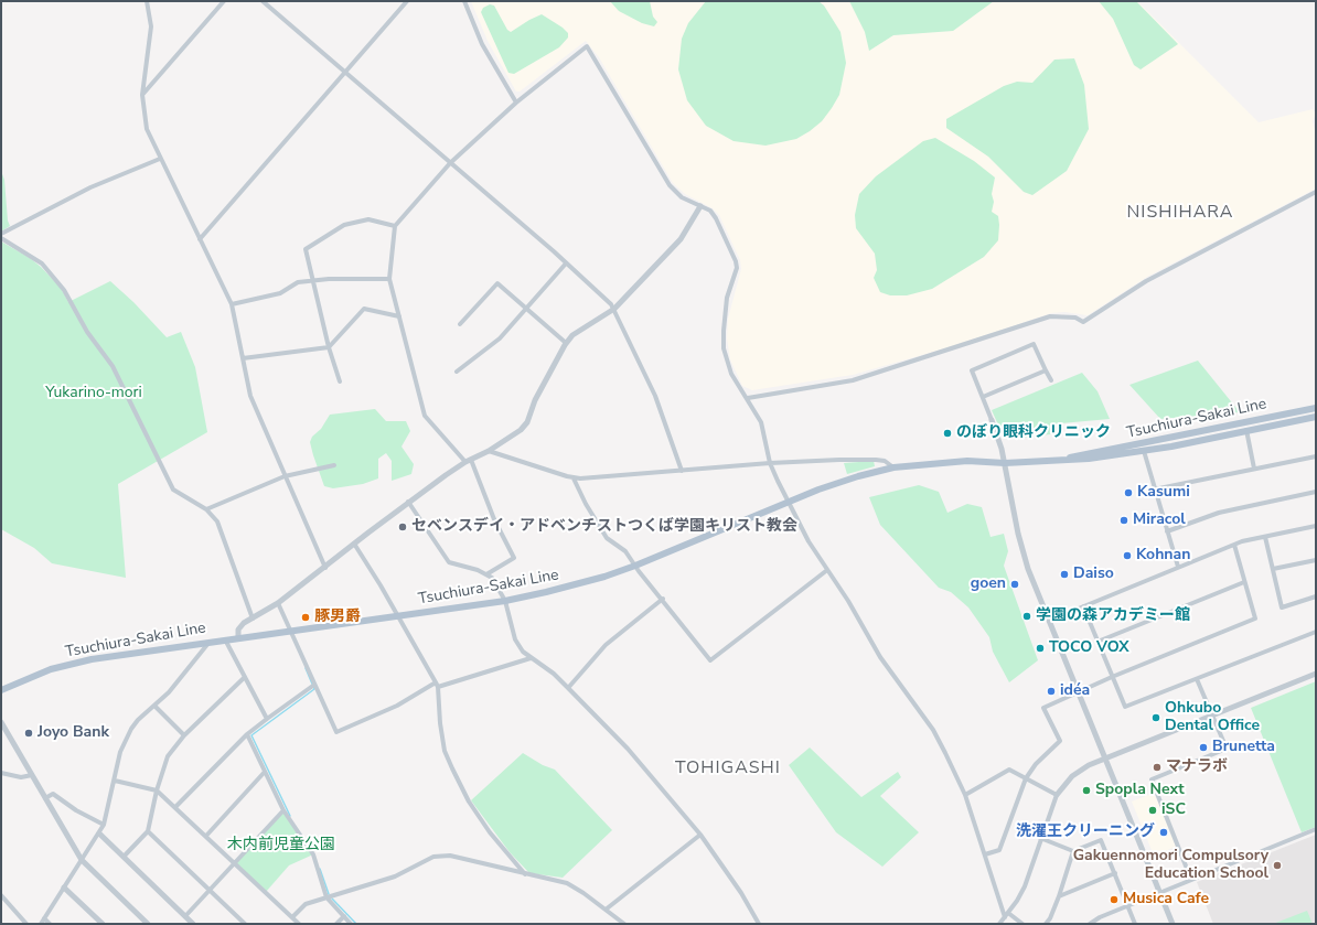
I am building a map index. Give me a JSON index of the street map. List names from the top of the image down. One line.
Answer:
{"streets":{"main road":["Tsuchiura-Sakai Line"]},"districts":["NISHIHARA","TOHIGASHI"],"parks":["Yukarino-mori","木内前児童公園"],"places":["のぼり眼科クリニック","Kasumi","Miracol","セベンスデイ・アドベンチストつくば学園キリスト教会","Kohnan","Daiso","goen","学園の森アカデミー館","豚男爵","TOCO VOX","idéa","Ohkubo Dental Office","Joyo Bank","Brunetta","マナラボ","Spopla Next","iSC","洗濯王クリーニング","Gakuennomori Compulsory Education School","Musica Cafe"]}
